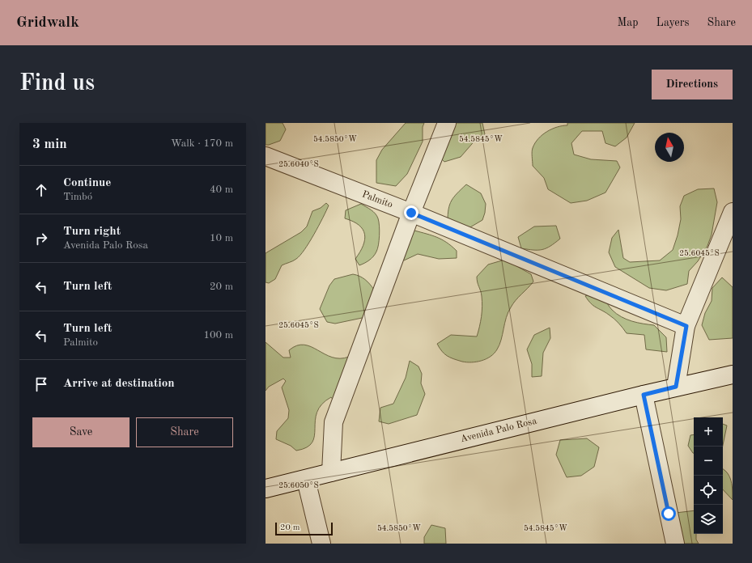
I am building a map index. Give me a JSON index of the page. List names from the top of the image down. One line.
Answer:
{"streets":{"street":["Palmito","Avenida Palo Rosa"]},"scale_bar":"20 m","north":"top","page":{"header":"Gridwalk","nav":["Map","Layers","Share"],"buttons":["Directions",["Save","Share"]],"title":"Find us","heading":["3 min","Walk · 170 m"],"list":[["Continue","Timbó","40 m"],["Turn right","Avenida Palo Rosa","10 m"],["Turn left","20 m"],["Turn left","Palmito","100 m"],"Arrive at destination"],"map_buttons":["+","−"],"scale":"20 m"},"coordinates":["54.5850°W","54.5845°W","25.6040°S","25.6045°S","25.6050°S"]}
